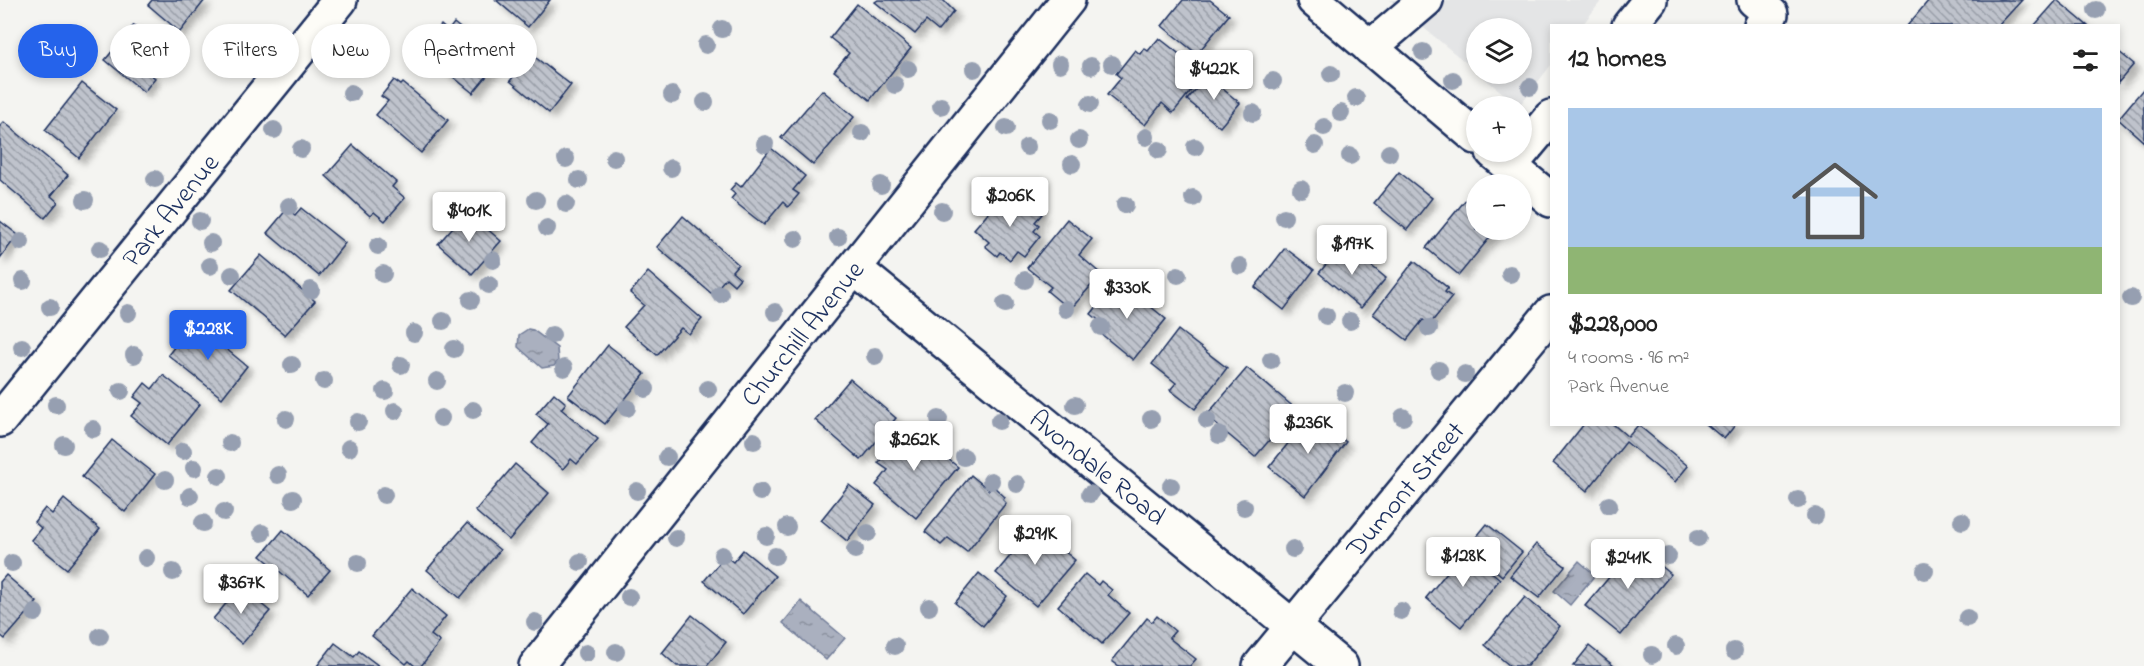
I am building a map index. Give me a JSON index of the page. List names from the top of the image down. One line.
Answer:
{"streets":{"street":["Park Avenue","Churchill Avenue","Avondale Road","Dumont Street"]},"crossings":[["Churchill Avenue","Avondale Road"],["Avondale Road","Dumont Street"]],"page":{"map_buttons":["+","−"],"chip":["Buy","Rent","Filters","New","Apartment"],"heading":"12 homes","price":["$422K","$206K","$401K","$197K","$330K","$228K","$236K","$262K","$291K","$128K","$241K","$367K"],"list":[{"name":"$228,000","note":"4 rooms · 96 m² · Park Avenue"}]}}
